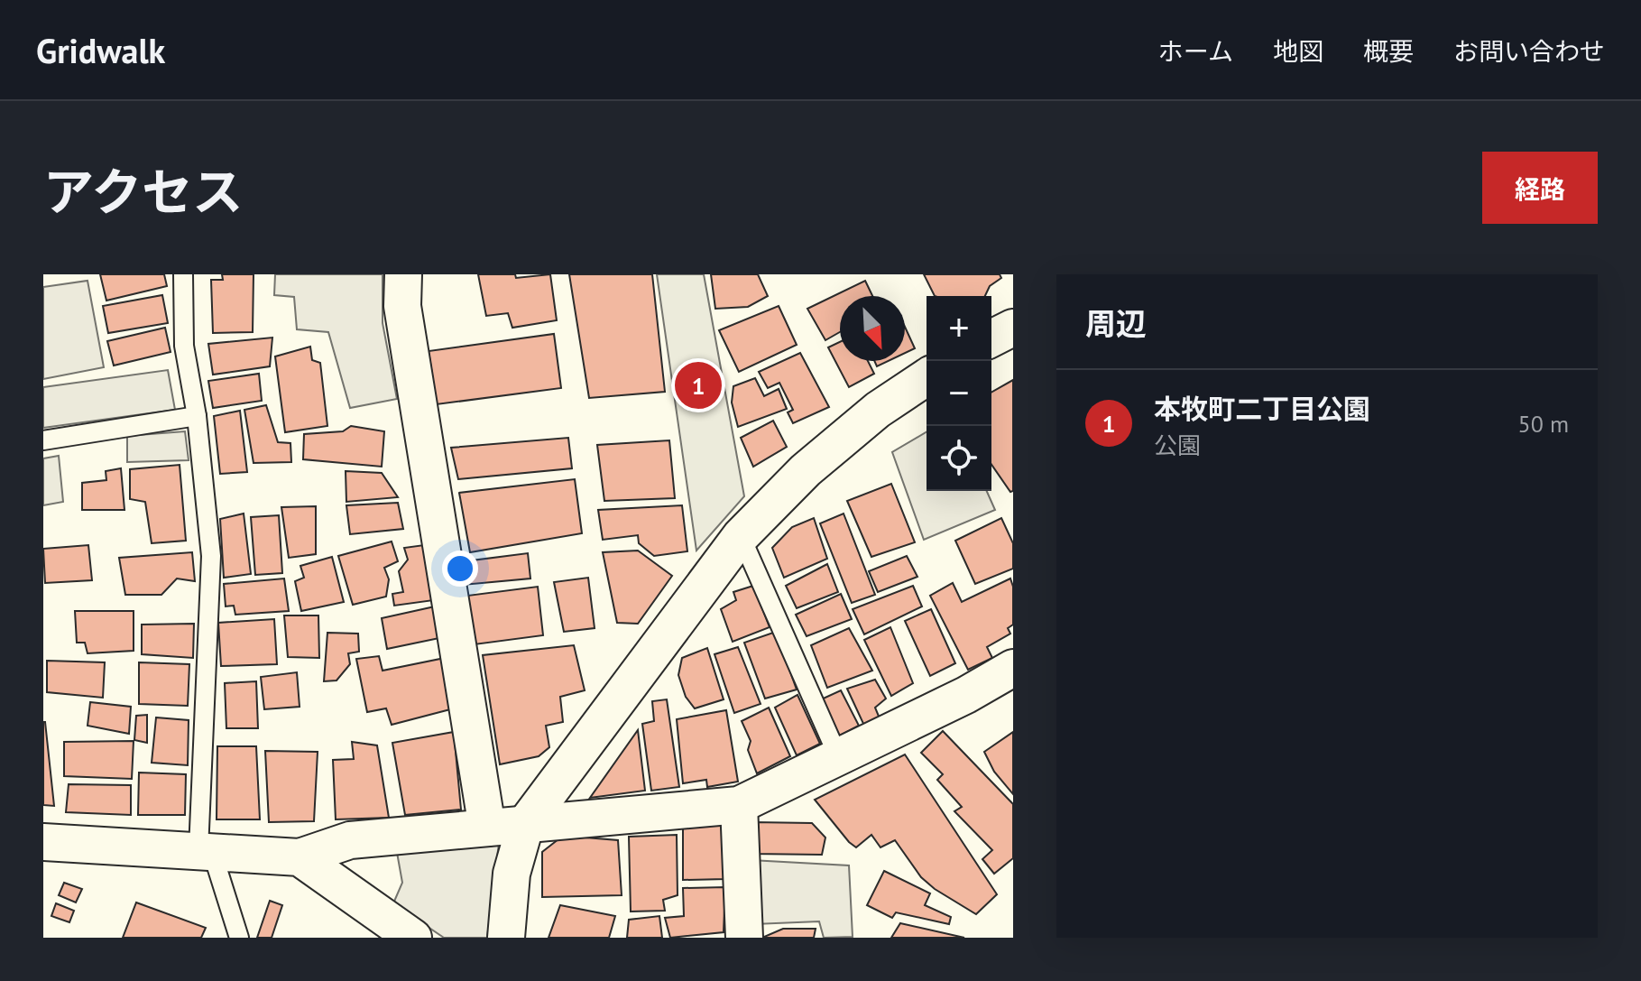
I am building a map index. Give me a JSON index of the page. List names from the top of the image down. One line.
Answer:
{"north":"bottom right","page":{"header":"Gridwalk","nav":["ホーム","地図","概要","お問い合わせ"],"title":"アクセス","buttons":"経路","heading":"周辺","map_buttons":["+","−"],"pins":"1","list":[{"mark":"1","name":"本牧町二丁目公園","note":"公園","value":"50 m"}]}}
